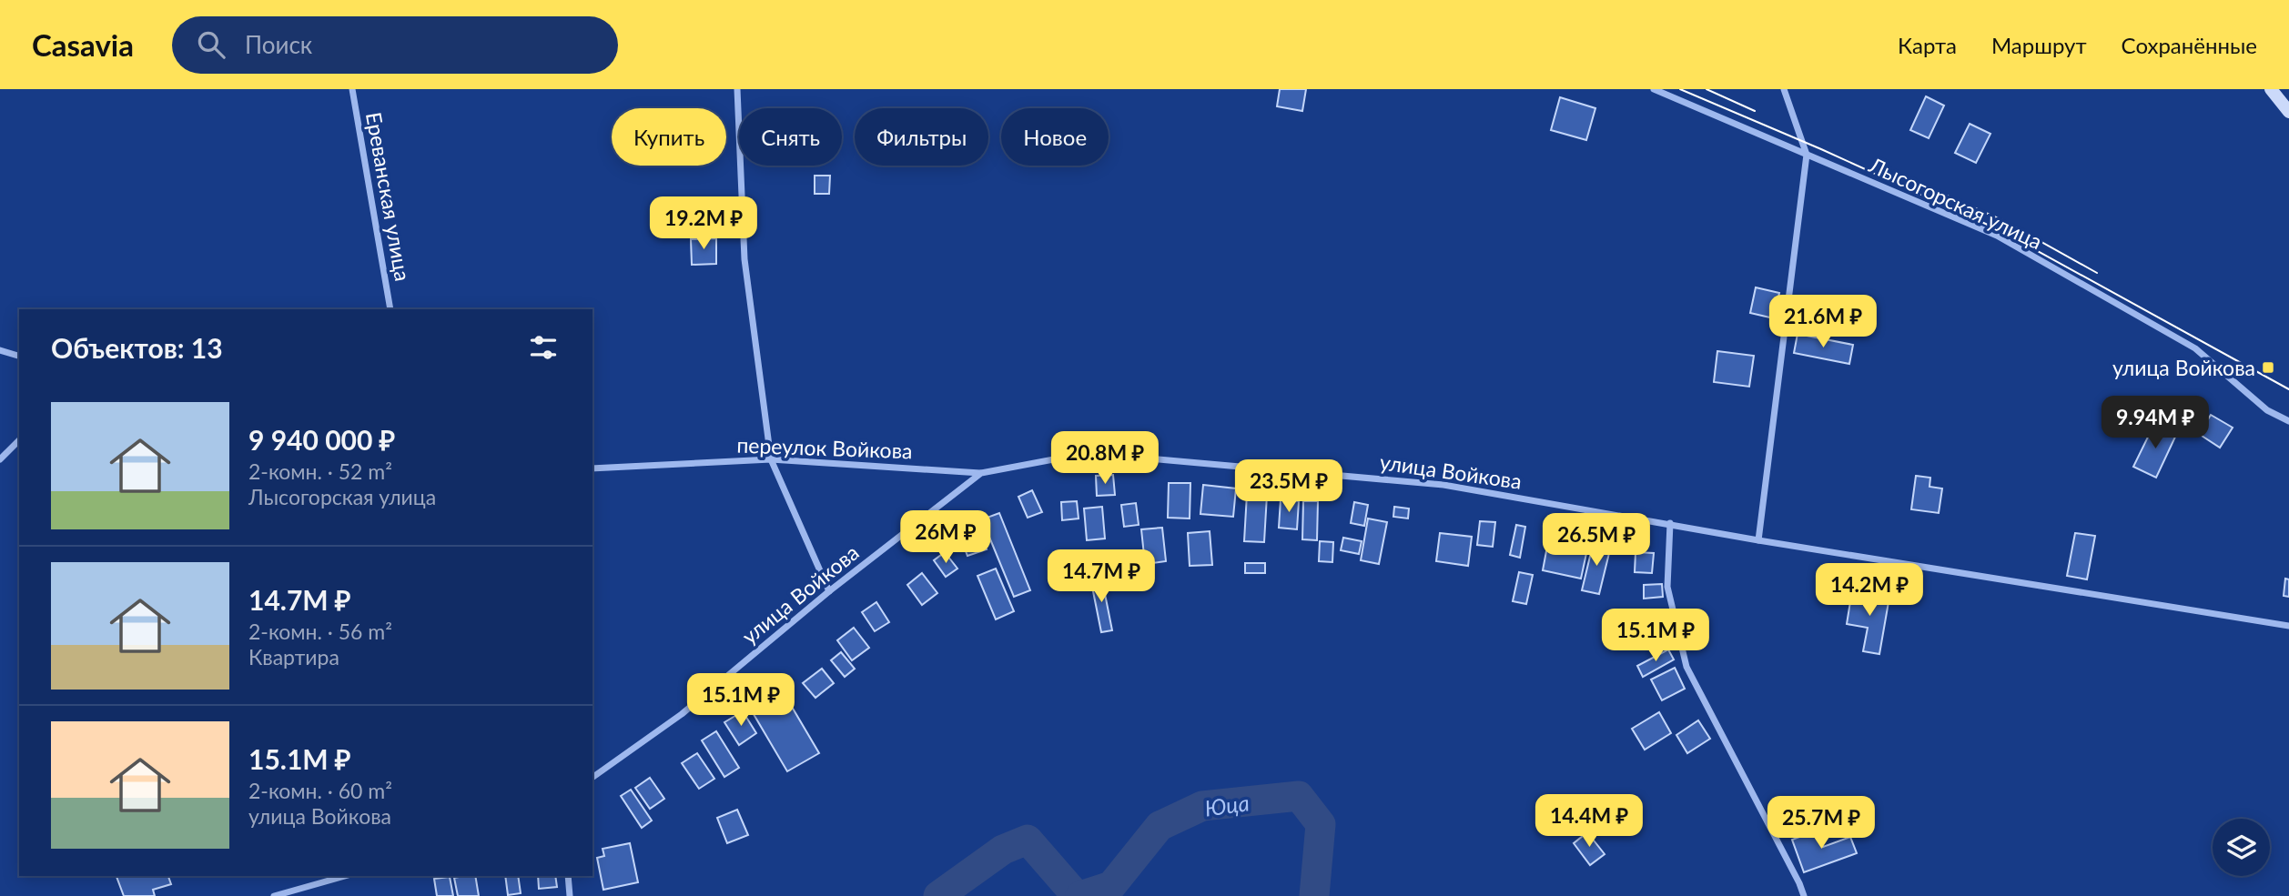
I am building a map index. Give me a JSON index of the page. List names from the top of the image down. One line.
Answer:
{"streets":{"street":["Ереванская улица","Лысогорская улица","переулок Войкова","улица Войкова"]},"crossings":[["переулок Войкова","улица Войкова"]],"water":["Юца"],"places":{"transit":["улица Войкова"]},"page":{"header":"Casavia","search":"Поиск","nav":["Карта","Маршрут","Сохранённые"],"chip":["Купить","Снять","Фильтры","Новое"],"price":["19.2M ₽","21.6M ₽","9.94M ₽","20.8M ₽","23.5M ₽","26M ₽","26.5M ₽","14.7M ₽","14.2M ₽","15.1M ₽","15.1M ₽","14.4M ₽","25.7M ₽"],"heading":"Объектов: 13","list":[{"name":"9 940 000 ₽","note":"2-комн. · 52 m² · Лысогорская улица"},{"name":"14.7M ₽","note":"2-комн. · 56 m² · Квартира"},{"name":"15.1M ₽","note":"2-комн. · 60 m² · улица Войкова"}]}}
